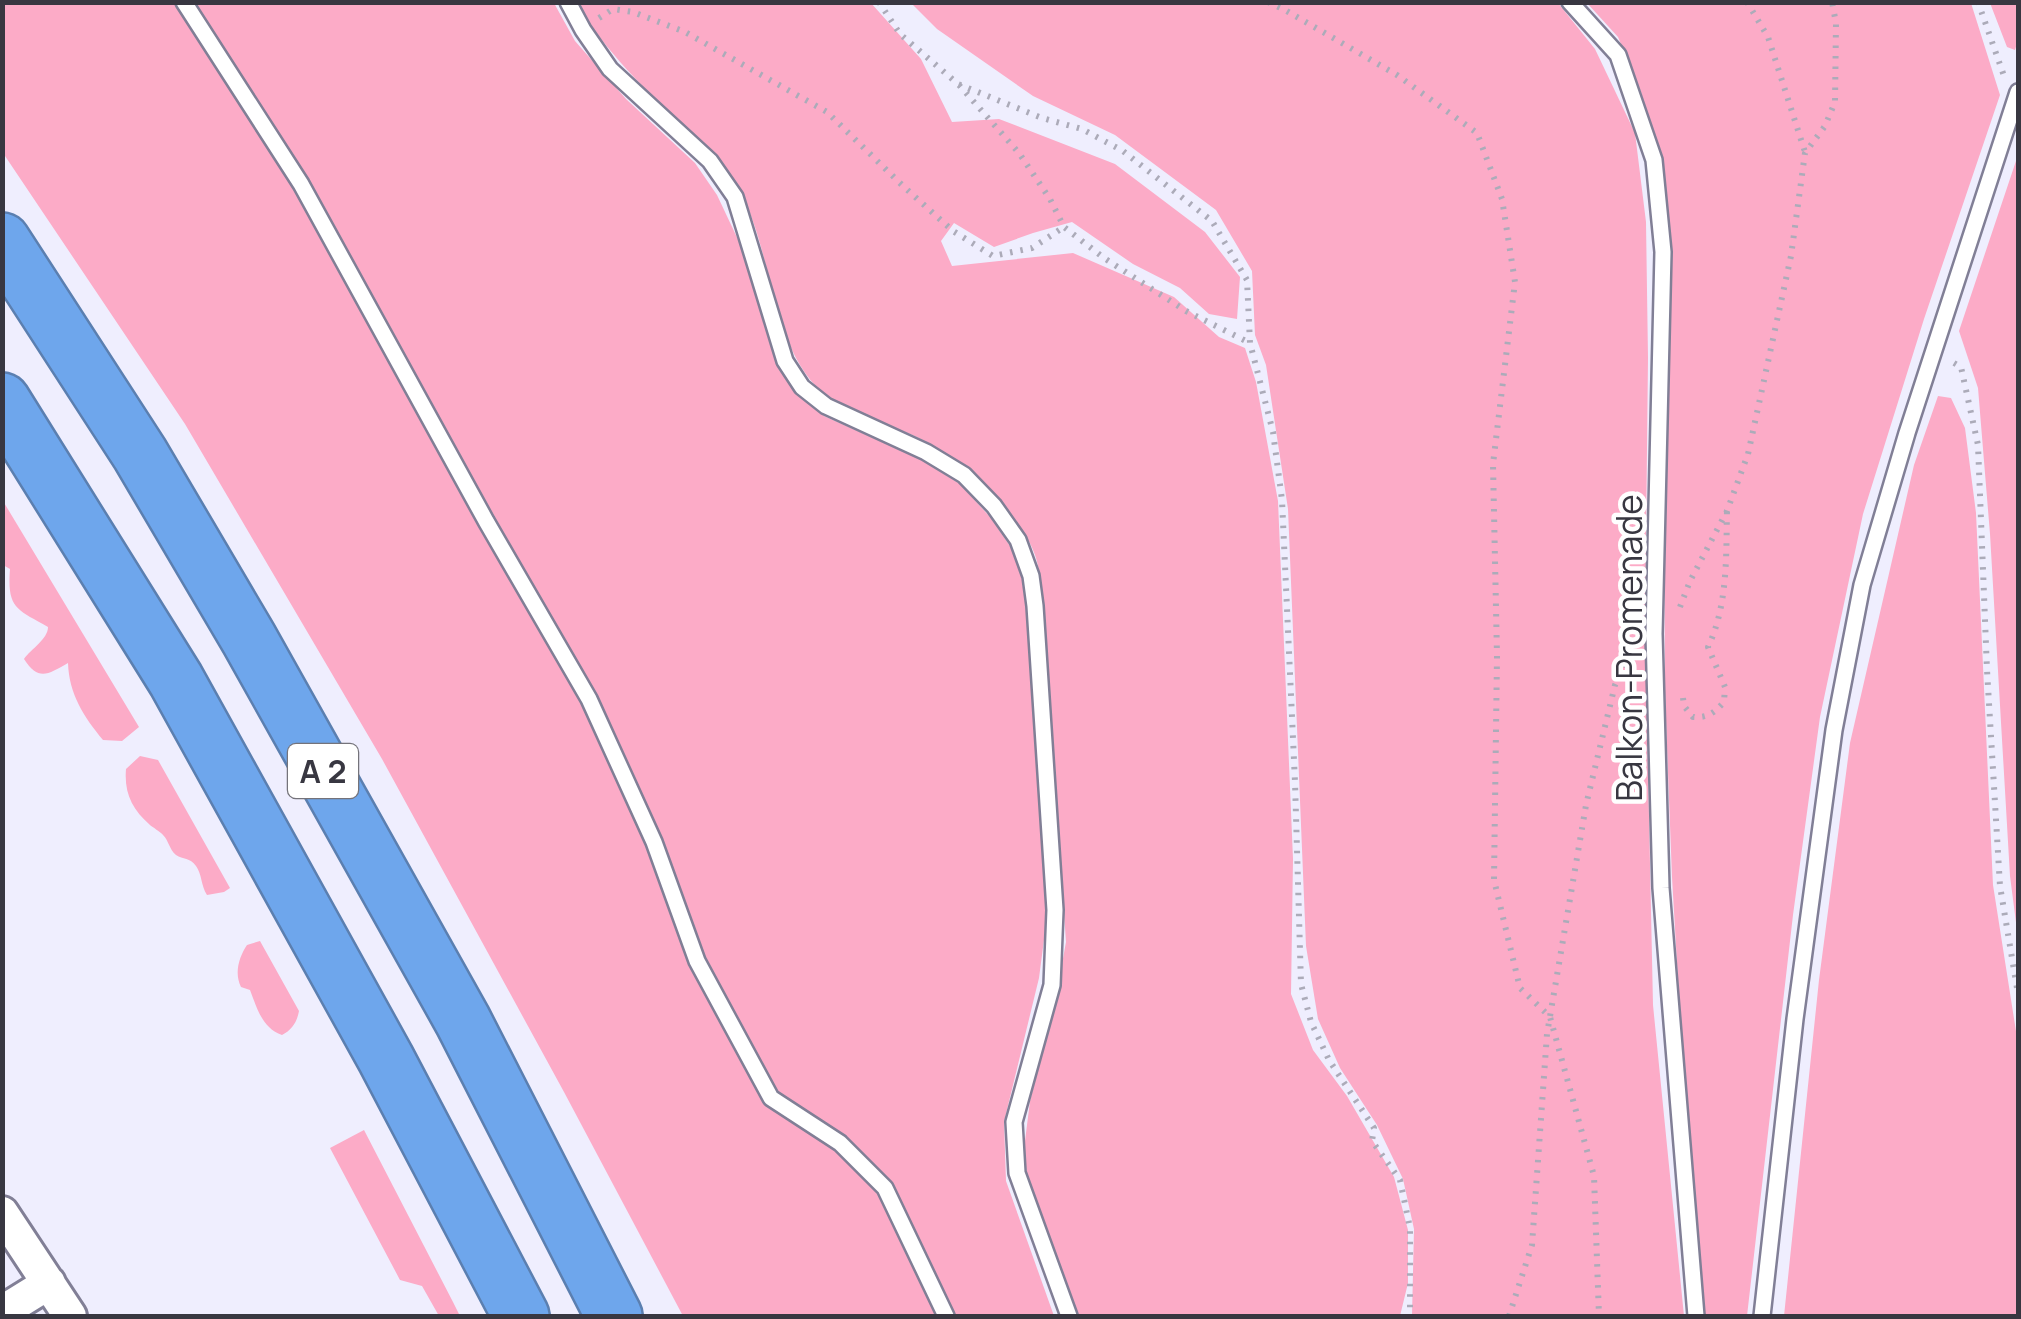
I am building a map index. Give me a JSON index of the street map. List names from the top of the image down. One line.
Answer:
{"streets":{"highway":["A 2"],"lane":["Balkon-Promenade"]}}
